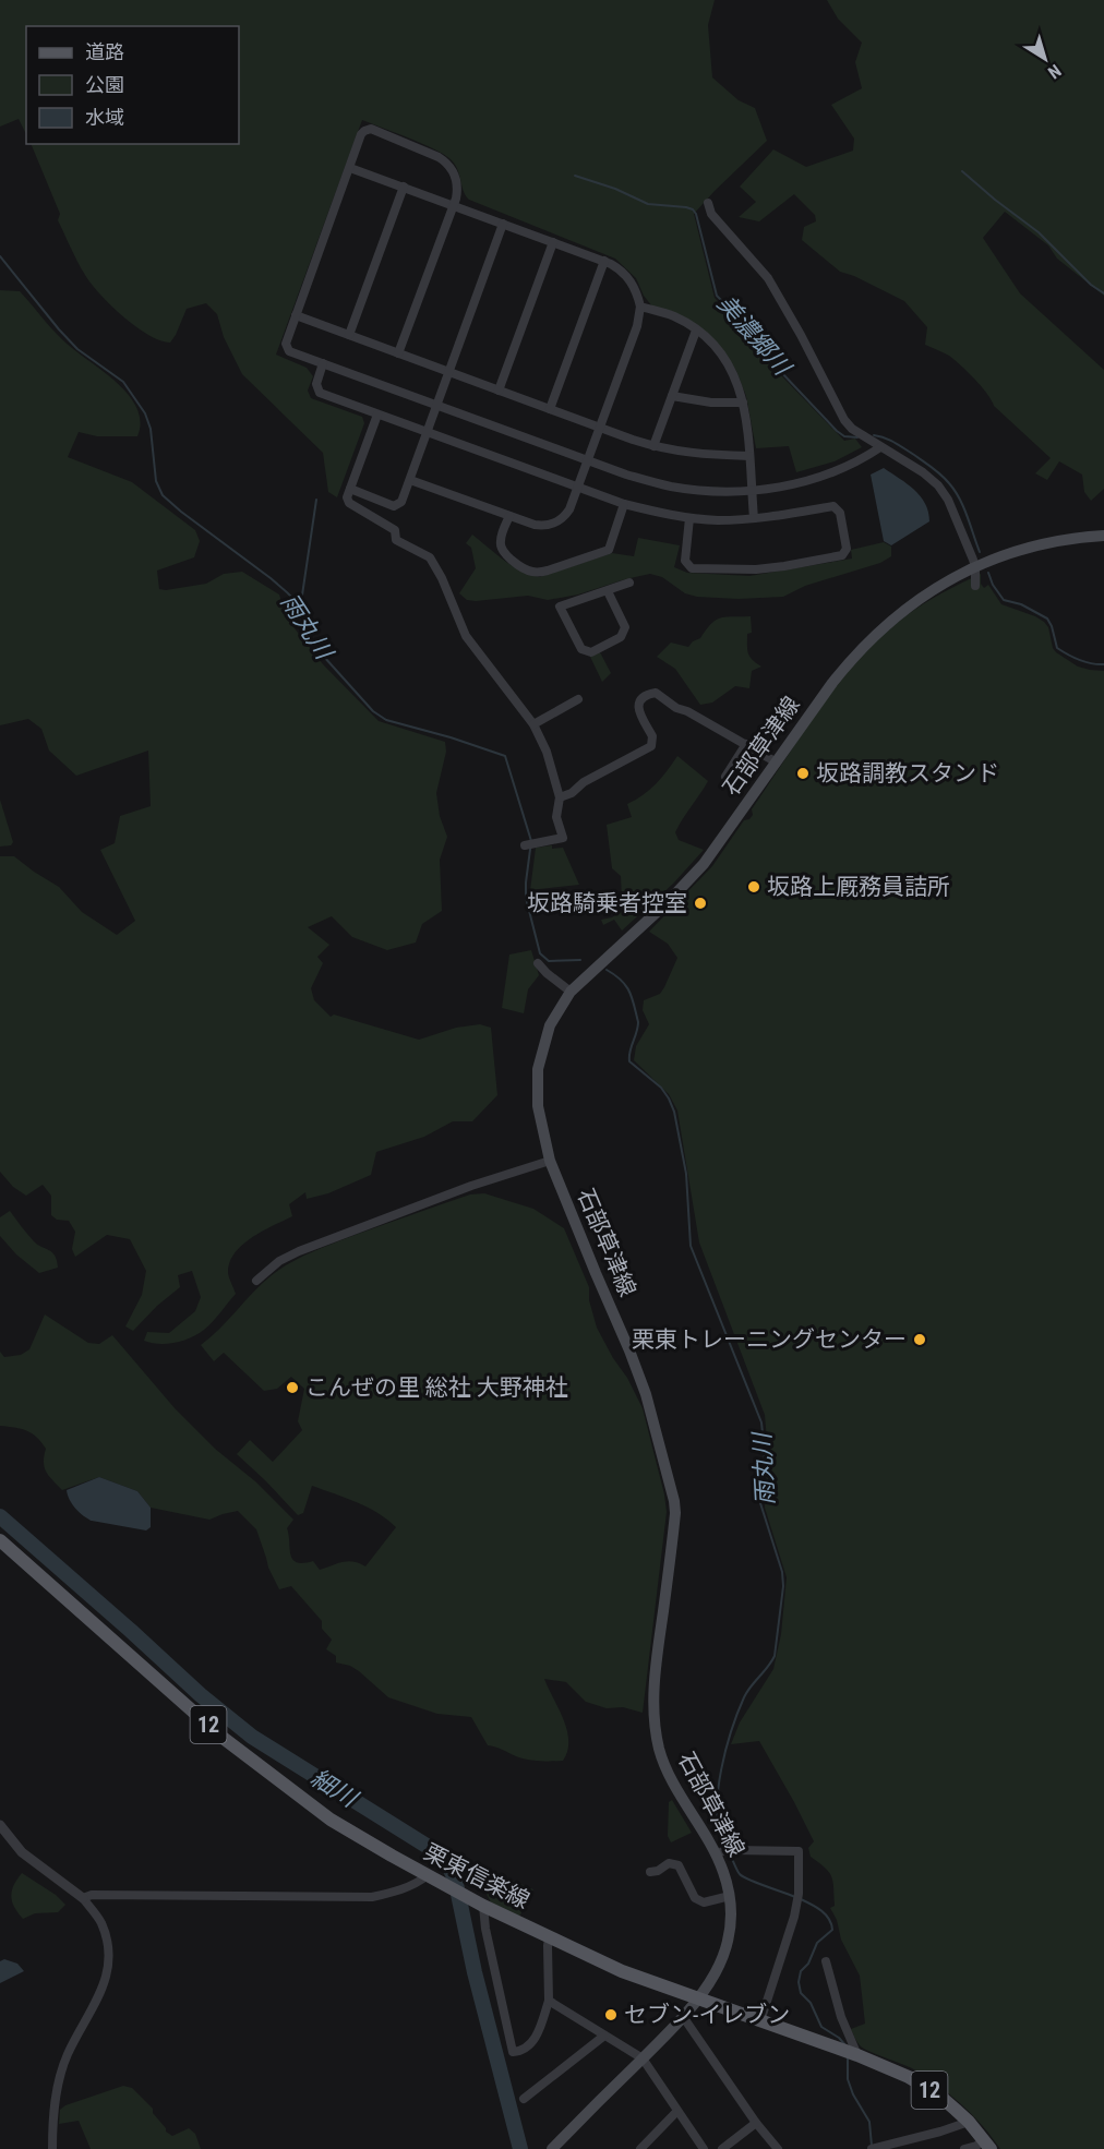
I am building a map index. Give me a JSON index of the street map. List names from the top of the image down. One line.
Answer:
{"streets":{"main road":["石部草津線","12","栗東信楽線"]},"crossings":[["石部草津線","栗東信楽線"]],"water":["美濃郷川","雨丸川","細川"],"places":["坂路調教スタンド","坂路上厩務員詰所","坂路騎乗者控室","栗東トレーニングセンター","こんぜの里 総社 大野神社","セブン-イレブン"],"legend":["道路","公園","水域"],"north":"bottom right"}
